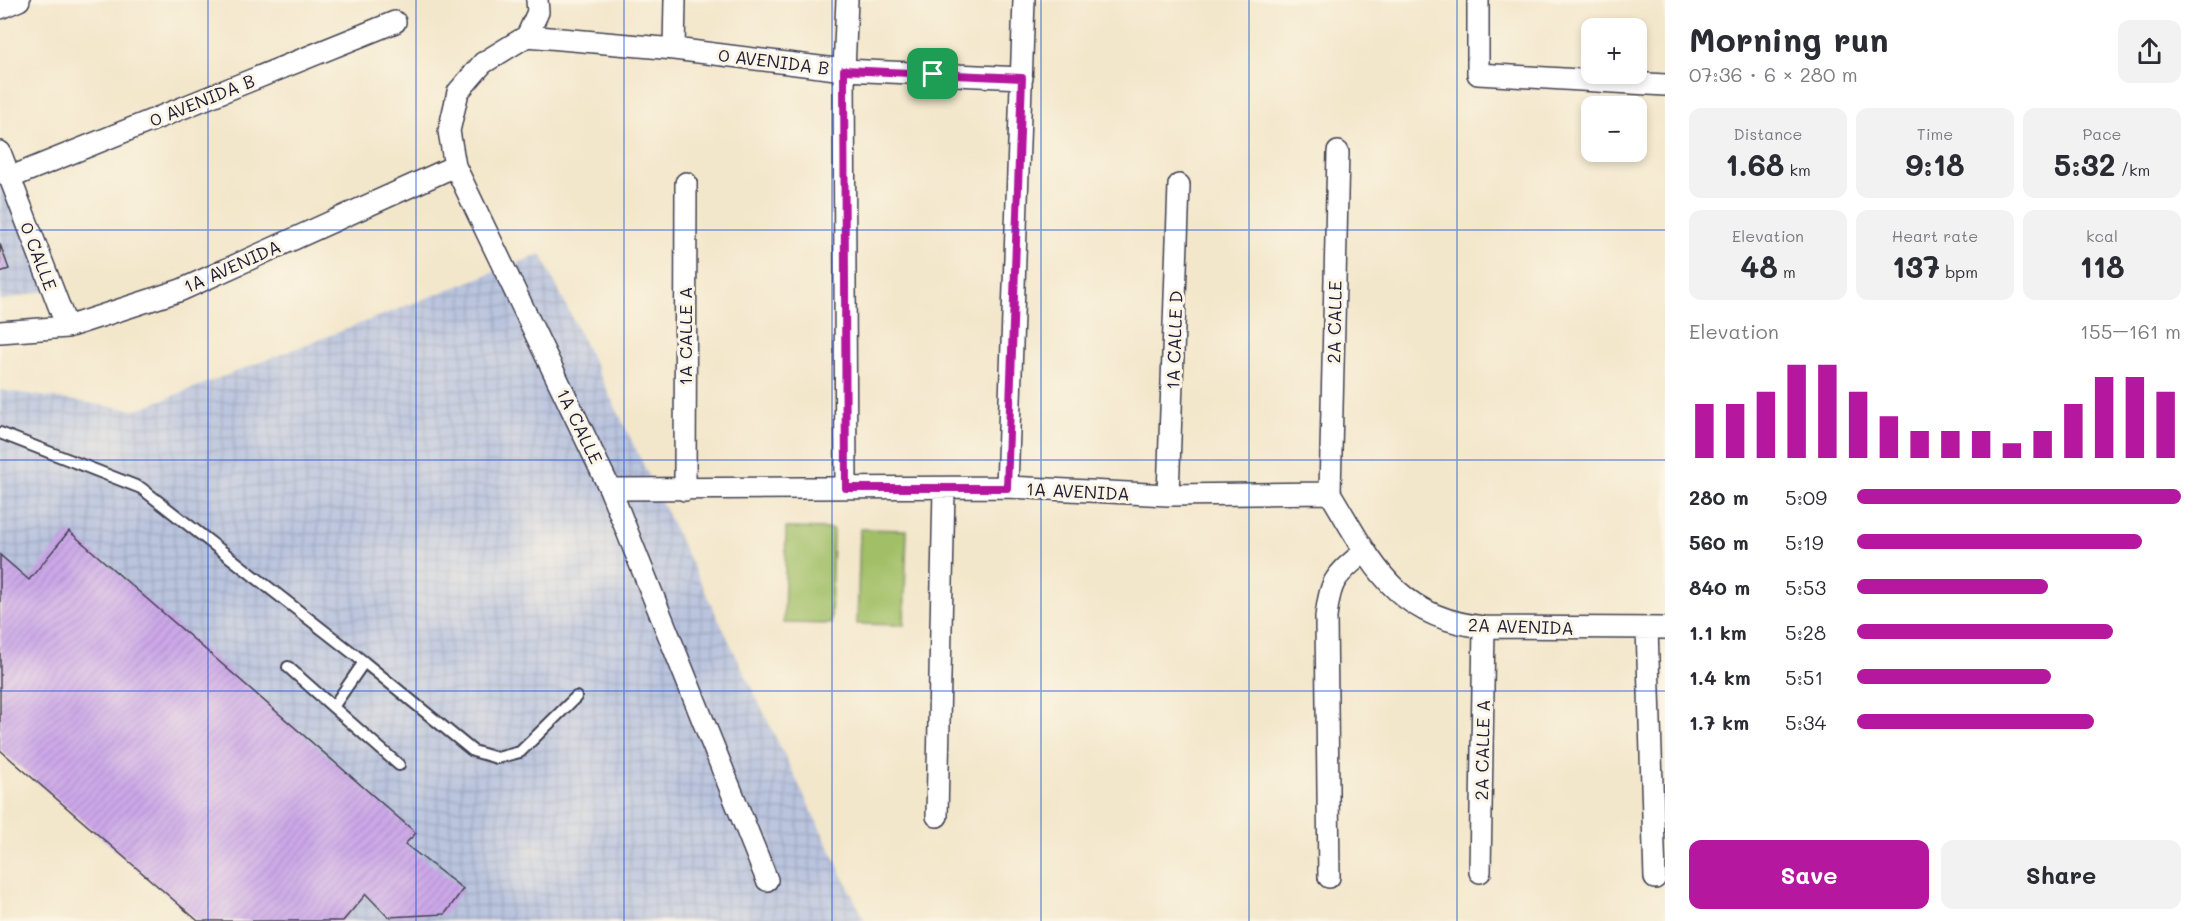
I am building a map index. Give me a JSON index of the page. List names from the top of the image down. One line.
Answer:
{"streets":{"street":["0 AVENIDA B","0 CALLE","1A AVENIDA","2A CALLE","1A CALLE A","1A CALLE D","1A CALLE","2A AVENIDA","2A CALLE A"]},"crossings":[["0 AVENIDA B","0 CALLE"],["0 AVENIDA B","1A CALLE"],["0 CALLE","1A AVENIDA"],["1A AVENIDA","2A CALLE"],["1A AVENIDA","1A CALLE A"],["1A AVENIDA","1A CALLE D"],["1A AVENIDA","1A CALLE"],["1A AVENIDA","2A AVENIDA"],["2A CALLE","2A AVENIDA"],["2A AVENIDA","2A CALLE A"]],"page":{"heading":["Morning run","07:36 · 6 × 280 m"],"map_buttons":["+","−"],"stats":[["Distance","1.68 km"],["Time","9:18"],["Pace","5:32 /km"],["Elevation","48 m"],["Heart rate","137 bpm"],["kcal","118"]],"chart":["Elevation","155–161 m"],"list":[{"name":"280 m","note":"5:09"},{"name":"560 m","note":"5:19"},{"name":"840 m","note":"5:53"},{"name":"1.1 km","note":"5:28"},{"name":"1.4 km","note":"5:51"},{"name":"1.7 km","note":"5:34"}],"buttons":["Save","Share"]}}
